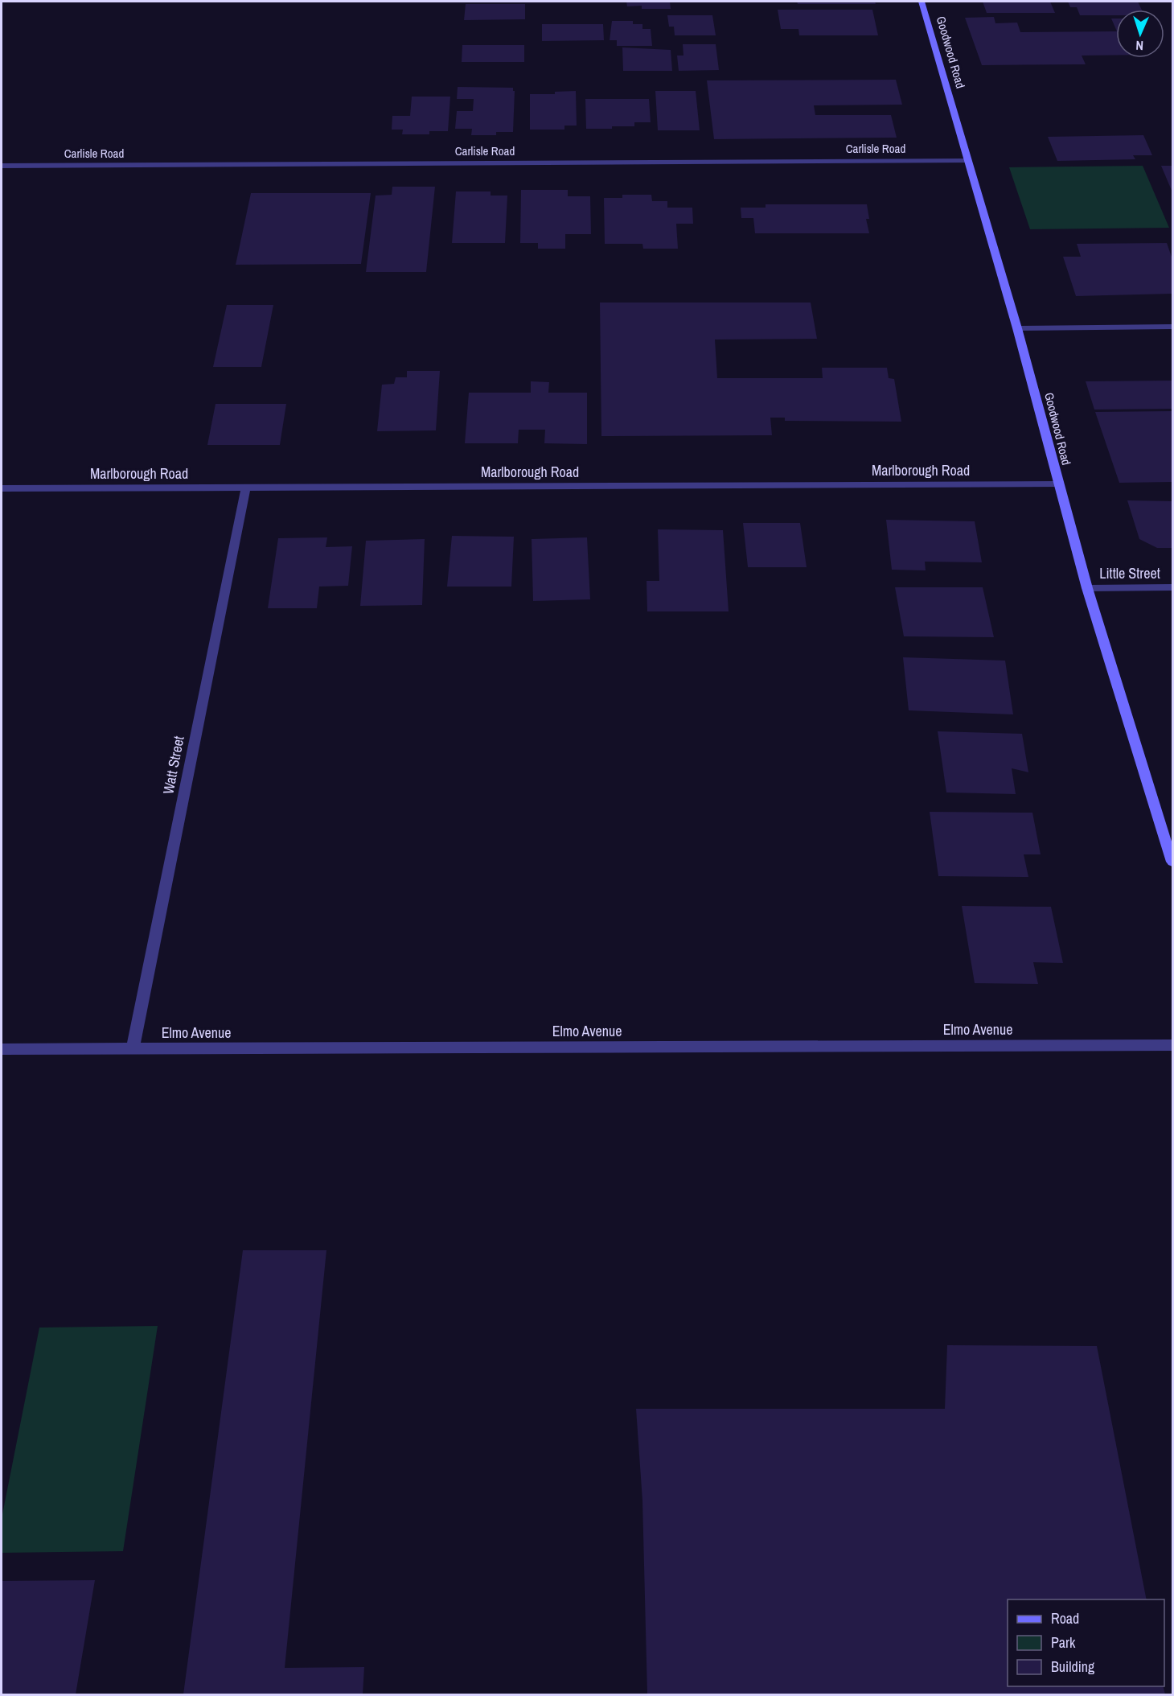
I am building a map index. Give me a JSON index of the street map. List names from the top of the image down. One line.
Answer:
{"streets":{"main road":["Goodwood Road"],"street":["Carlisle Road","Marlborough Road","Little Street","Watt Street","Elmo Avenue"]},"crossings":[["Goodwood Road","Carlisle Road"],["Goodwood Road","Marlborough Road"],["Goodwood Road","Little Street"],["Marlborough Road","Watt Street"],["Watt Street","Elmo Avenue"]],"legend":["Road","Park","Building"],"north":"bottom"}
